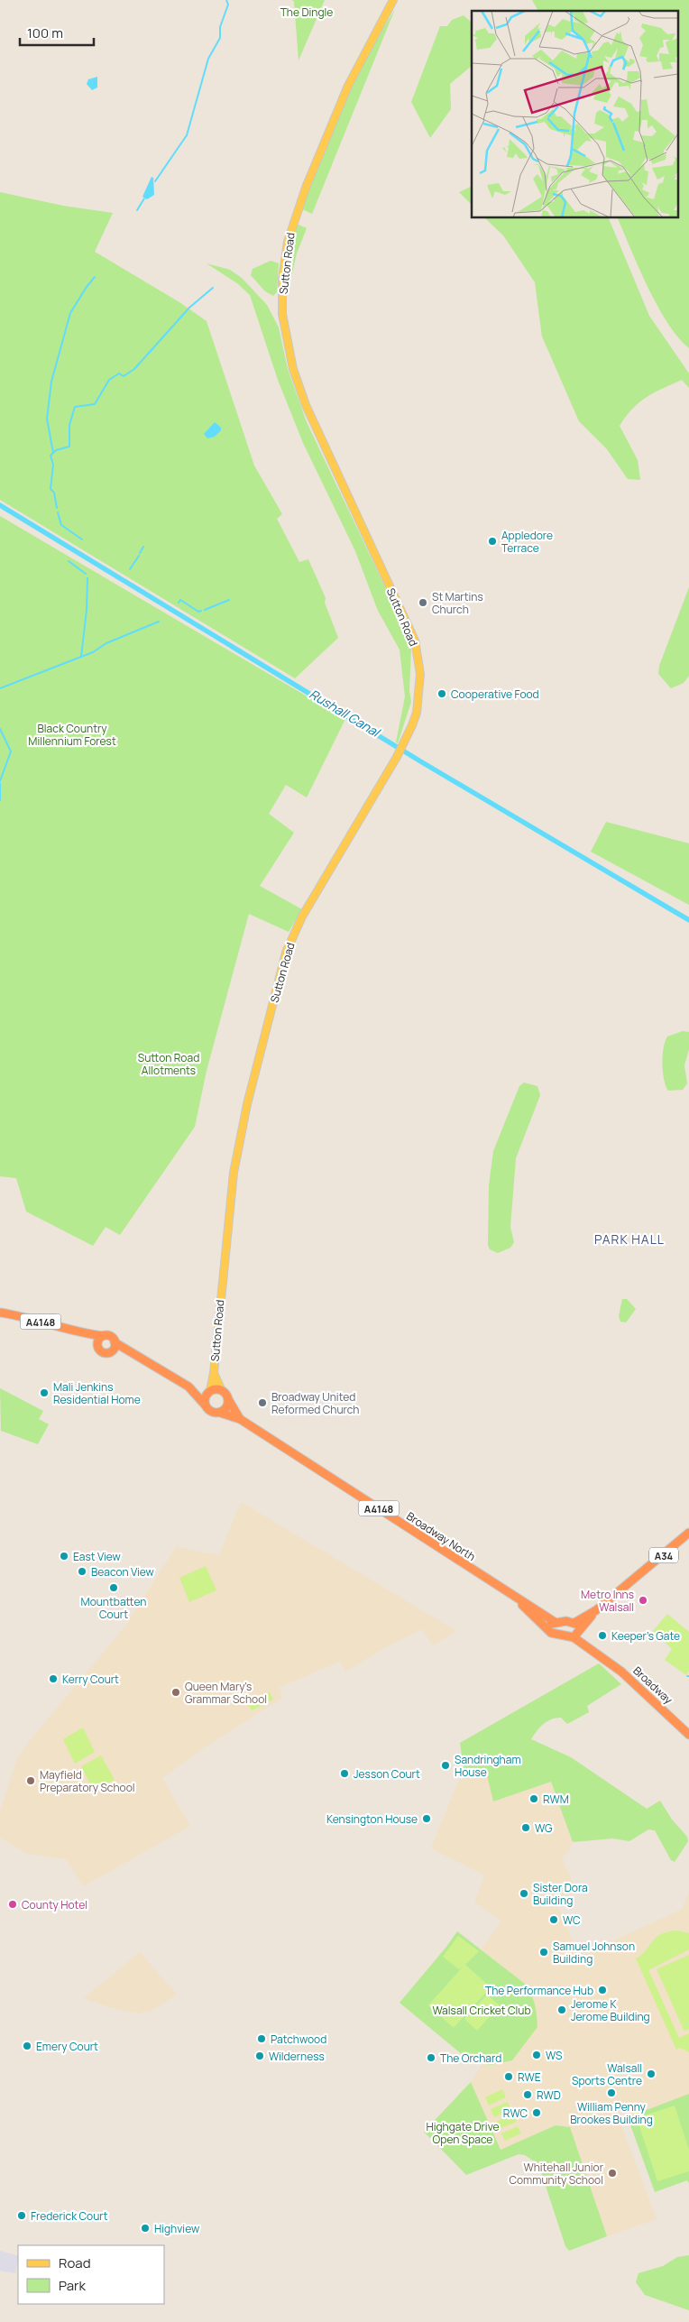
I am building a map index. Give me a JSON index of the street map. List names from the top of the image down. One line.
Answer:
{"streets":{"highway":["A4148","Broadway North","A34","Broadway"],"main road":["Sutton Road"]},"crossings":[["Sutton Road","A4148"],["Sutton Road","Broadway North"],["A4148","Broadway North"],["A34","Broadway"]],"districts":["PARK HALL"],"water":["Rushall Canal"],"parks":["The Dingle","Black Country Millennium Forest","Sutton Road Allotments","Walsall Cricket Club","Highgate Drive Open Space"],"places":["Appledore Terrace","St Martins Church","Cooperative Food","Mali Jenkins Residential Home","Broadway United Reformed Church","East View","Beacon View","Mountbatten Court","Metro Inns Walsall","Keeper’s Gate","Kerry Court","Queen Mary's Grammar School","Sandringham House","Jesson Court","Mayfield Preparatory School","RWM","Kensington House","WG","Sister Dora Building","County Hotel","WC","Samuel Johnson Building","The Performance Hub","Jerome K Jerome Building","Patchwood","Emery Court","WS","Wilderness","The Orchard","Walsall Sports Centre","RWE","William Penny Brookes Building","RWD","RWC","Whitehall Junior Community School","Frederick Court","Highview"],"legend":["Road","Park"],"scale_bar":"100 m"}
